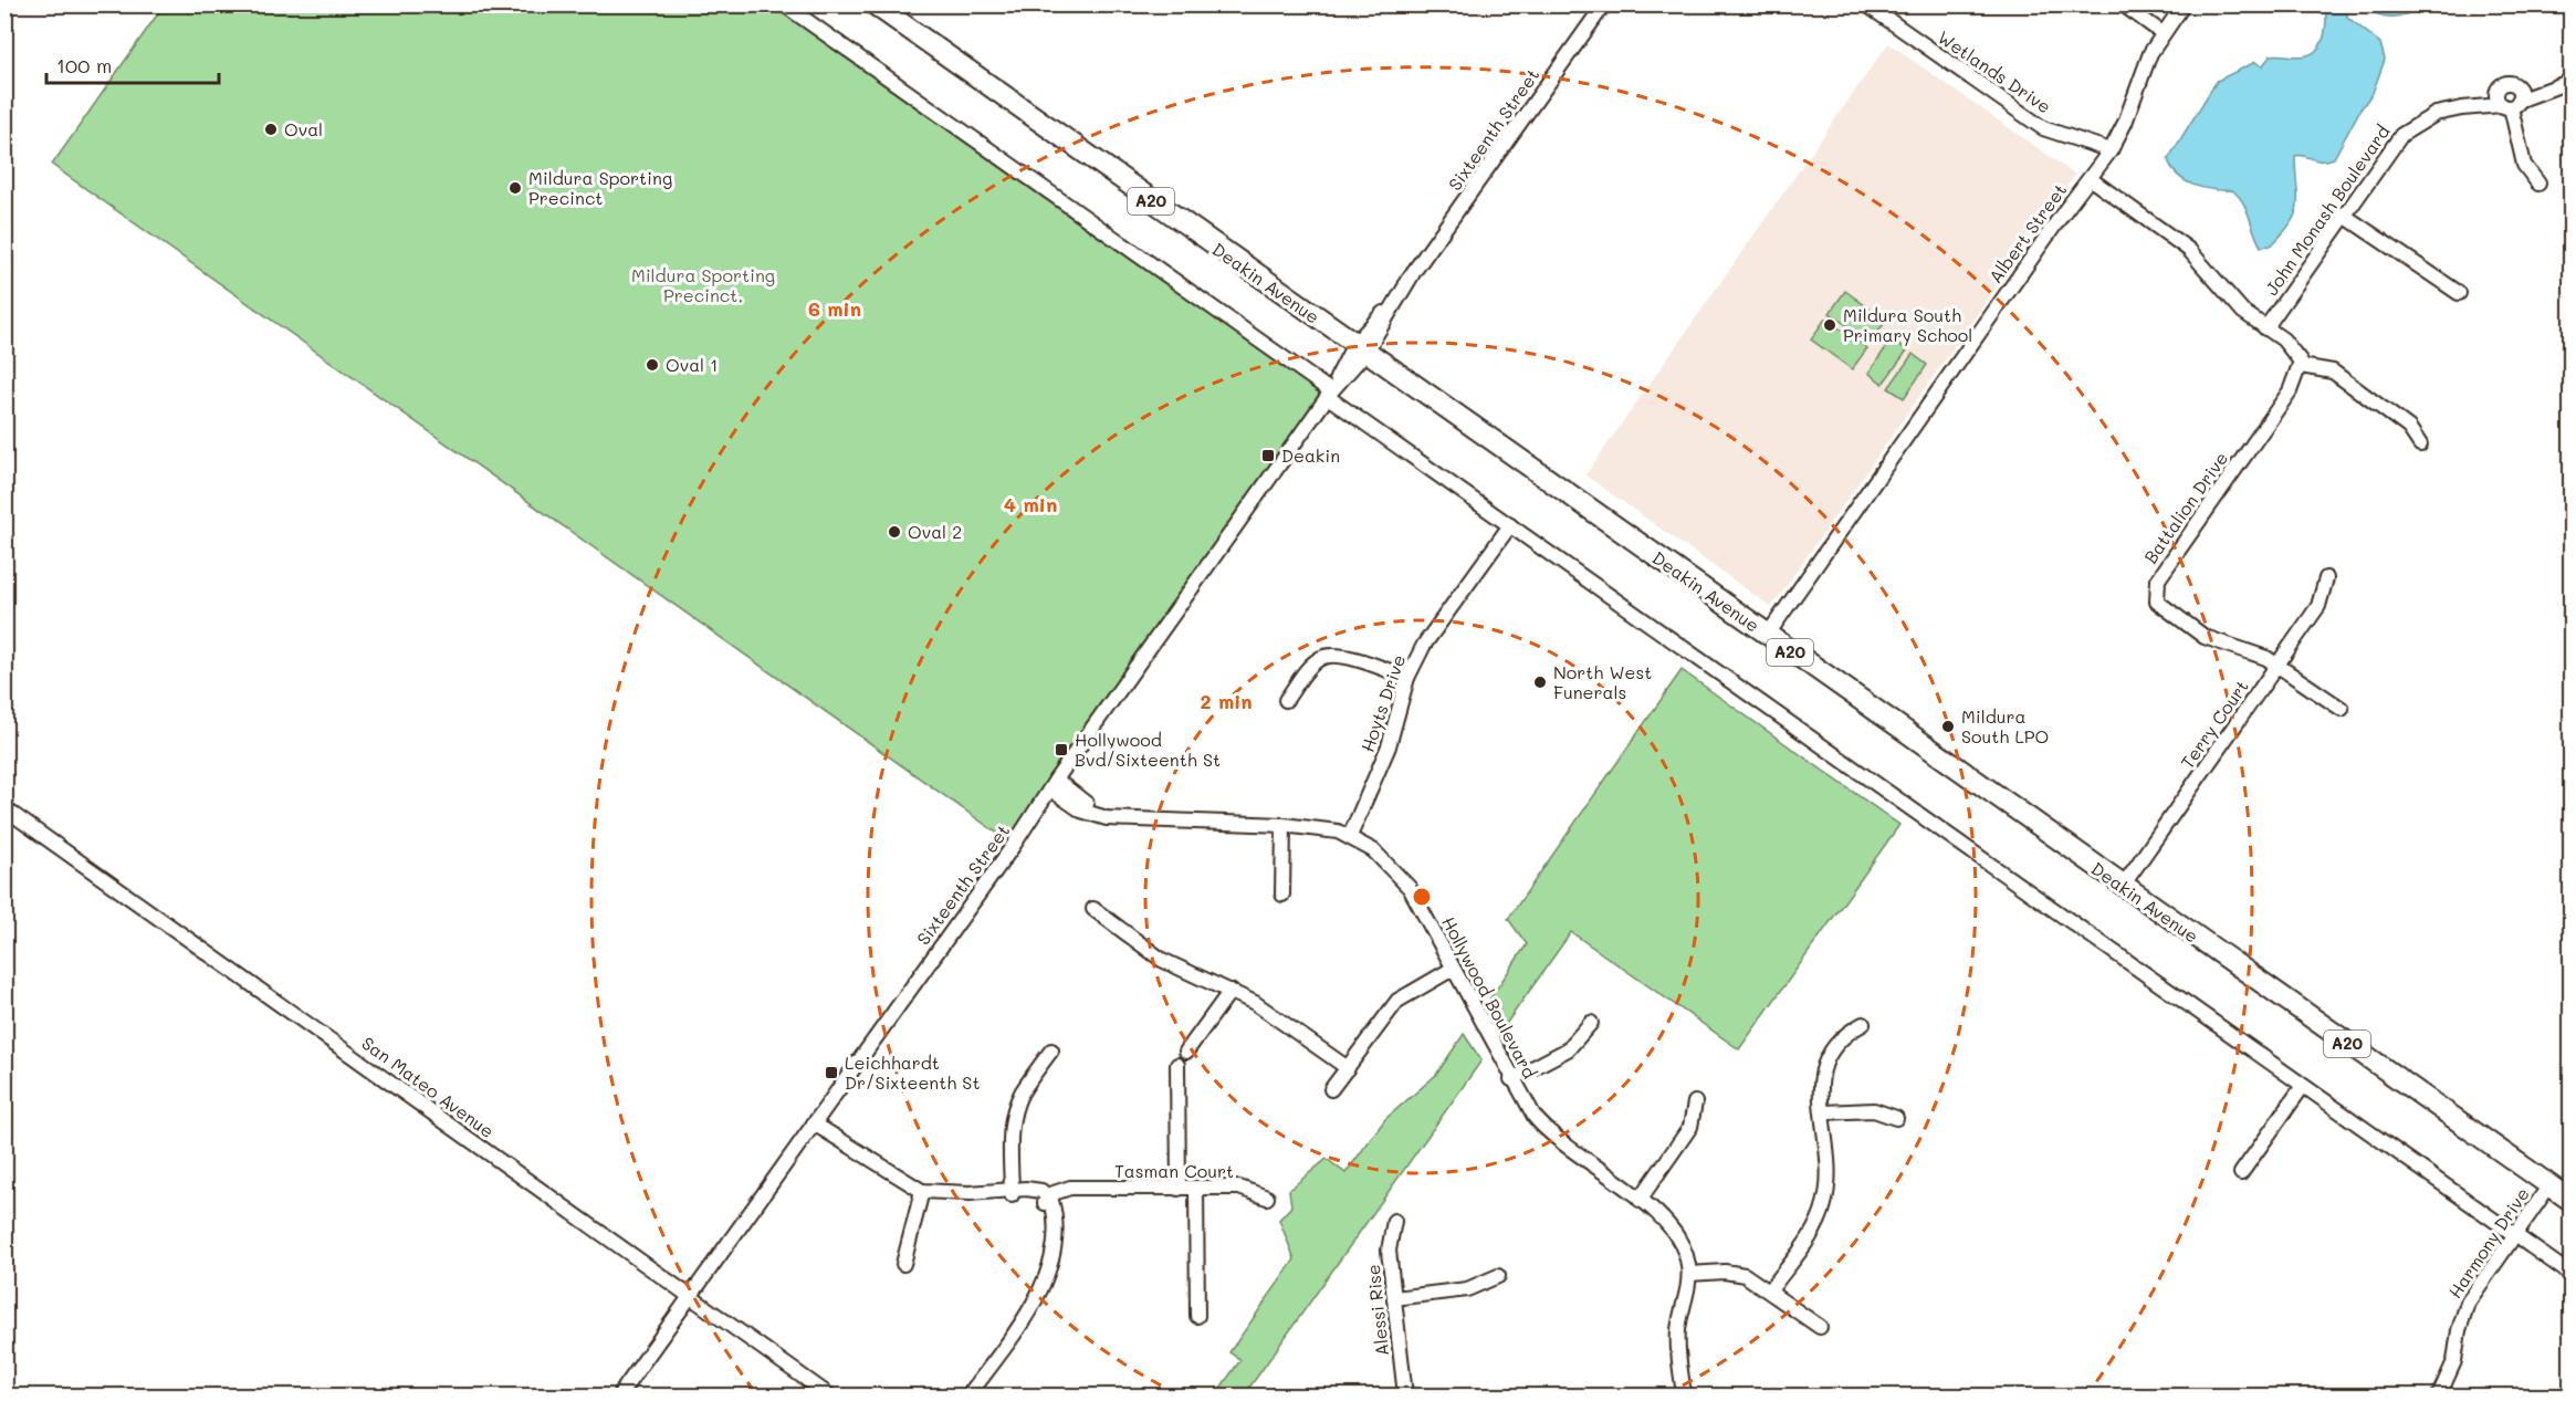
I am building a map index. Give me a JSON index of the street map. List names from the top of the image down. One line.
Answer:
{"streets":{"highway":["A20","Deakin Avenue"],"street":["Wetlands Drive","Sixteenth Street","John Monash Boulevard","Albert Street","Battalion Drive","Hoyts Drive","Terry Court","Hollywood Boulevard","San Mateo Avenue","Tasman Court","Harmony Drive","Alessi Rise"]},"crossings":[["Wetlands Drive","Albert Street"],["Sixteenth Street","Deakin Avenue"],["Sixteenth Street","Hollywood Boulevard"],["Sixteenth Street","San Mateo Avenue"],["Sixteenth Street","Tasman Court"],["Albert Street","Deakin Avenue"],["Deakin Avenue","Terry Court"],["Deakin Avenue","Harmony Drive"],["Battalion Drive","Terry Court"],["Hoyts Drive","Hollywood Boulevard"]],"parks":["Mildura Sporting Precinct."],"places":{"other":["Oval","Mildura Sporting Precinct","Mildura South Primary School","Oval 1","Oval 2","North West Funerals","Mildura South LPO"],"transit":["Deakin","Hollywood Bvd/Sixteenth St","Leichhardt Dr/Sixteenth St"]},"scale_bar":"100 m","rings":["6 min","4 min","2 min"]}
